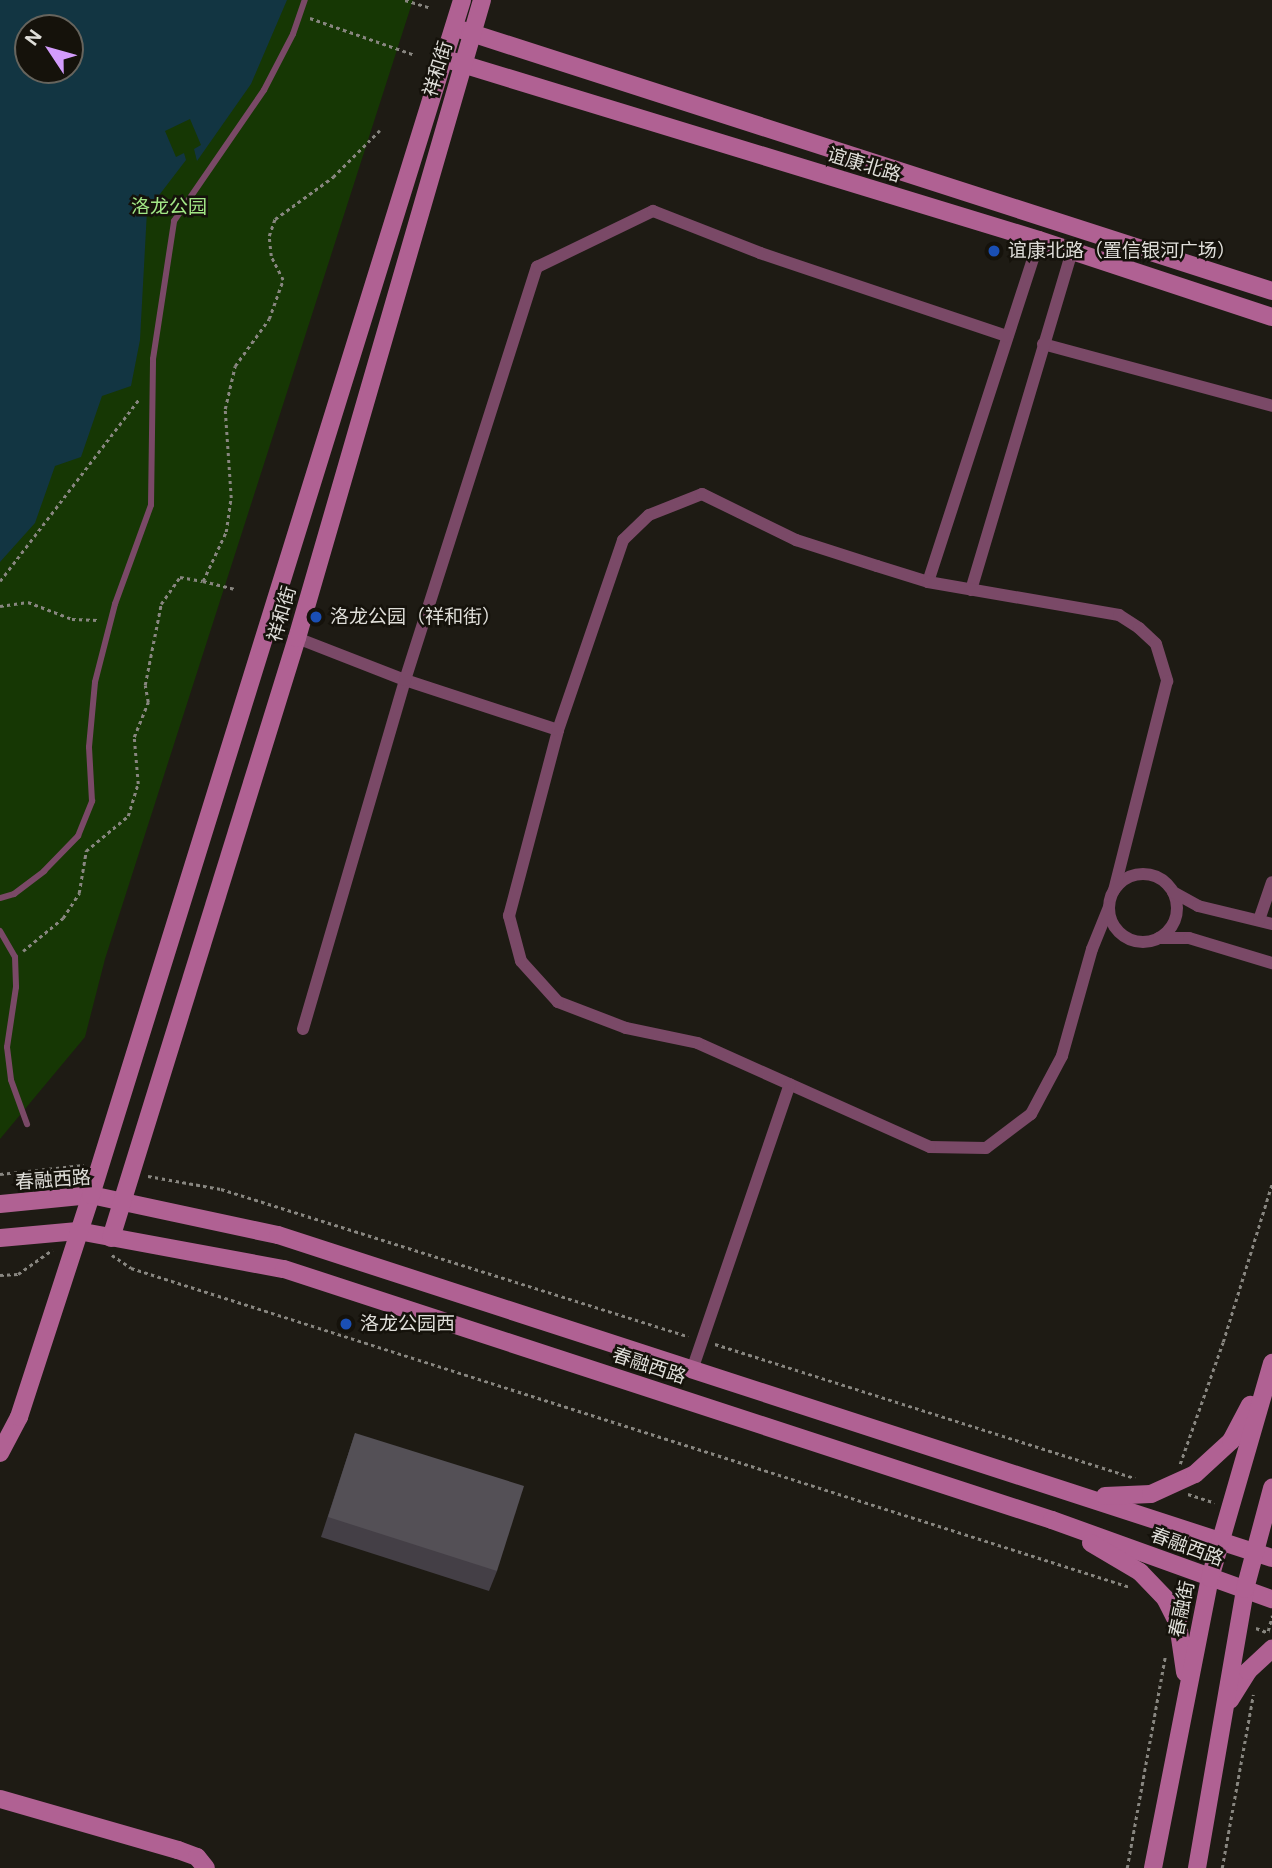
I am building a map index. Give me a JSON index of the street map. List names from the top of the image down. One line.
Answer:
{"streets":{"main road":["祥和街","谊康北路","春融西路","春融街"]},"crossings":[["祥和街","谊康北路"],["祥和街","春融西路"],["春融西路","春融街"]],"parks":["洛龙公园"],"places":["谊康北路（置信银河广场）","洛龙公园（祥和街）","洛龙公园西"],"north":"top left"}
